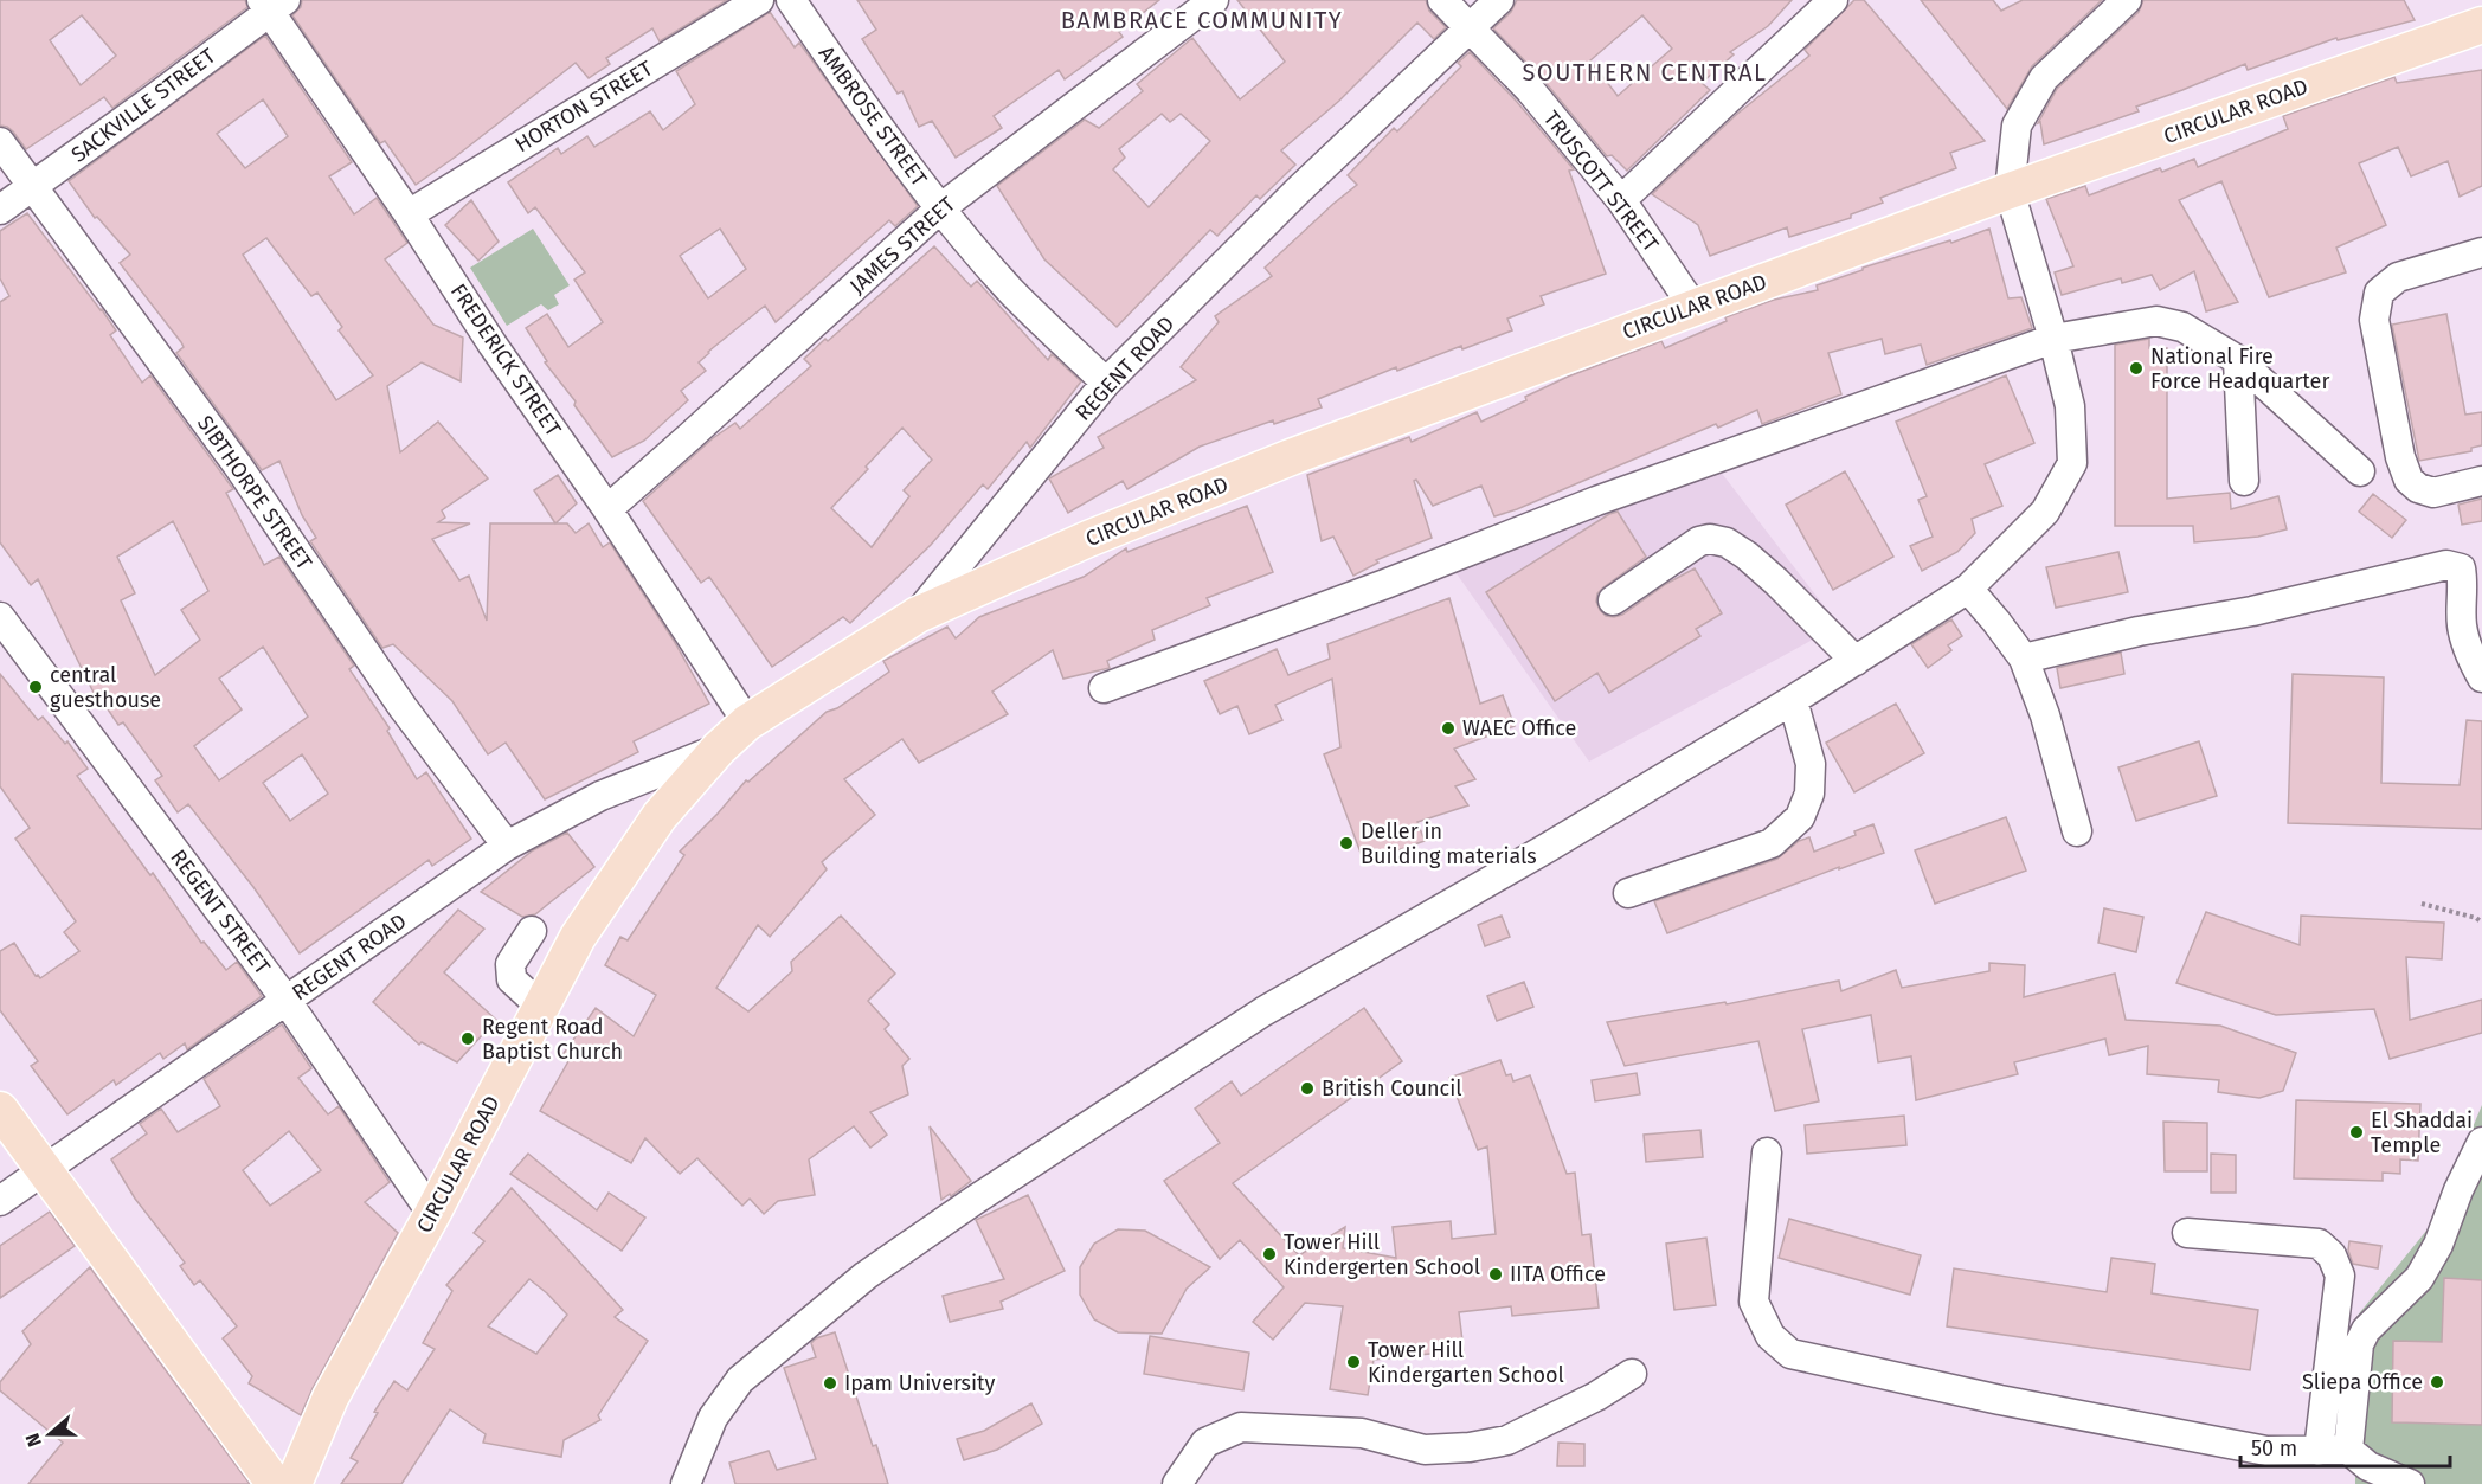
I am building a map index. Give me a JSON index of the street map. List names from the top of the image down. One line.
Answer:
{"streets":{"main road":["CIRCULAR ROAD","REGENT ROAD"],"street":["SACKVILLE STREET","HORTON STREET","AMBROSE STREET","TRUSCOTT STREET","JAMES STREET","FREDERICK STREET","SIBTHORPE STREET","REGENT STREET"]},"crossings":[["SACKVILLE STREET","FREDERICK STREET"],["SACKVILLE STREET","SIBTHORPE STREET"],["HORTON STREET","FREDERICK STREET"],["CIRCULAR ROAD","TRUSCOTT STREET"],["CIRCULAR ROAD","FREDERICK STREET"],["CIRCULAR ROAD","REGENT ROAD"],["CIRCULAR ROAD","REGENT STREET"],["AMBROSE STREET","JAMES STREET"],["AMBROSE STREET","REGENT ROAD"],["TRUSCOTT STREET","REGENT ROAD"],["JAMES STREET","FREDERICK STREET"],["FREDERICK STREET","REGENT ROAD"],["REGENT ROAD","SIBTHORPE STREET"],["REGENT ROAD","REGENT STREET"]],"districts":["BAMBRACE COMMUNITY","SOUTHERN CENTRAL"],"places":["National Fire Force Headquarter","central guesthouse","WAEC Office","Deller in Building materials","Regent Road Baptist Church","British Council","El Shaddai Temple","Tower Hill Kindergerten School","IITA Office","Tower Hill Kindergarten School","Sliepa Office","Ipam University"],"scale_bar":"50 m","north":"left"}
